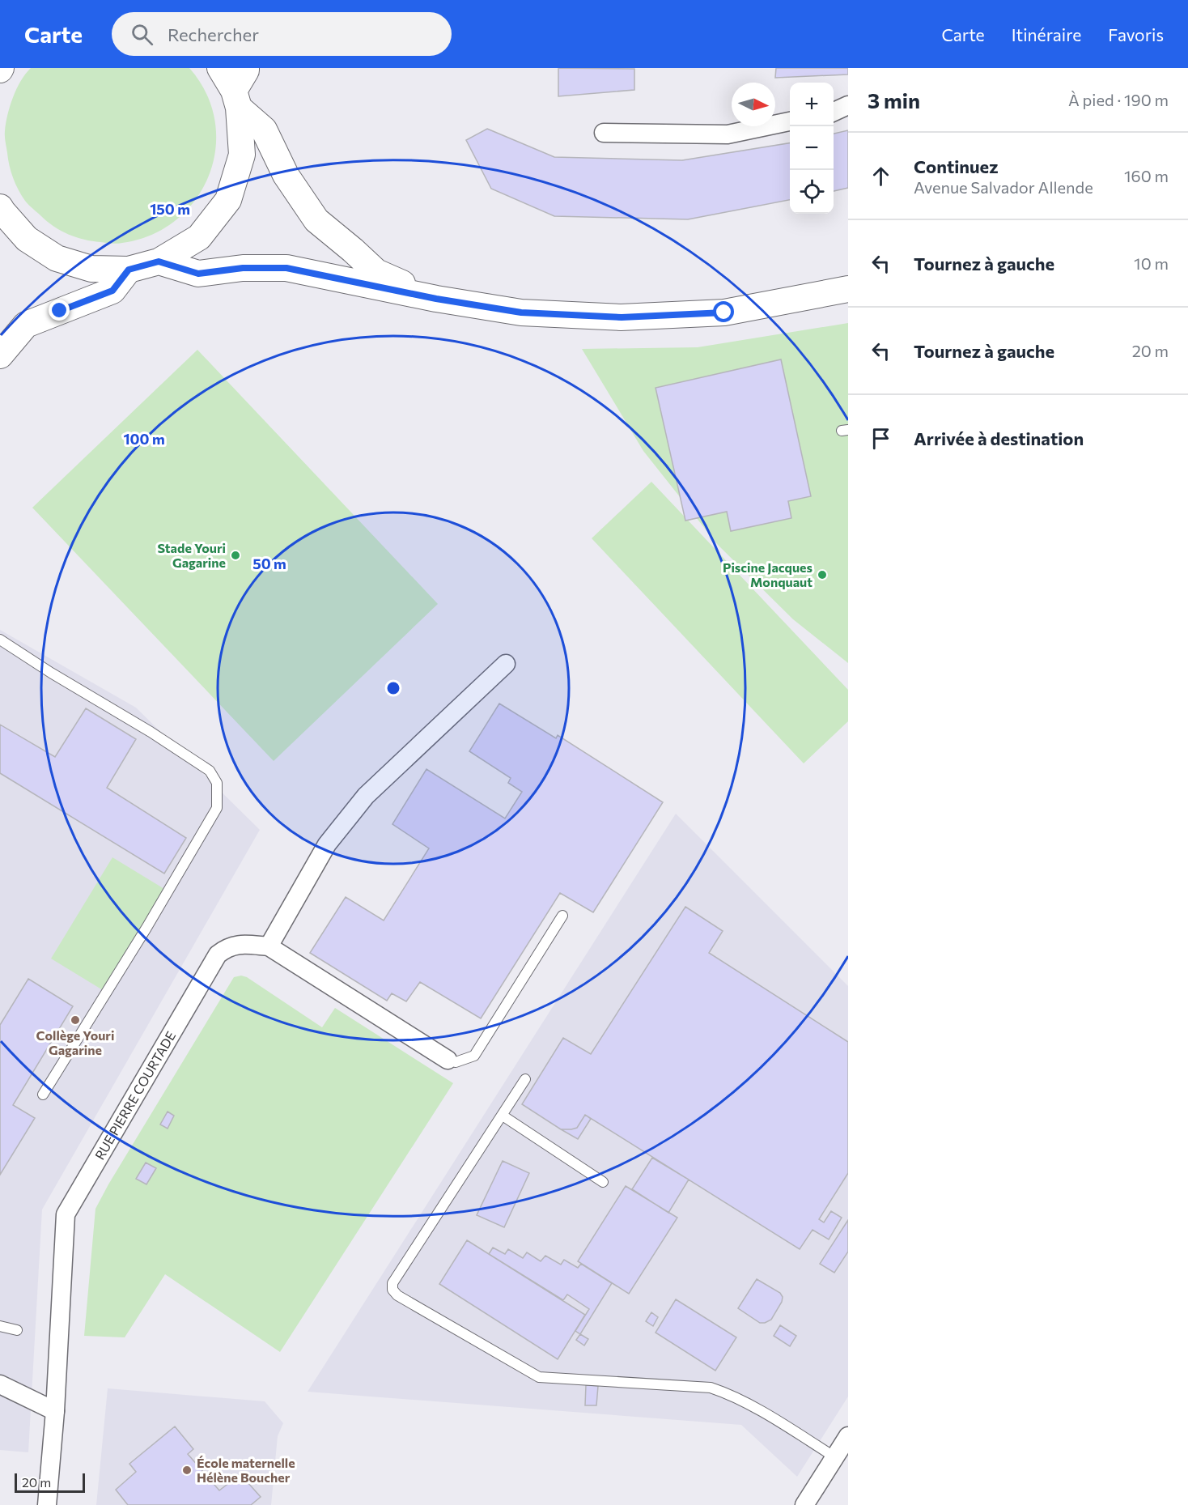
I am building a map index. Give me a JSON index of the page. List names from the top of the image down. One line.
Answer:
{"streets":{"street":["RUE PIERRE COURTADE"]},"places":["Stade Youri Gagarine","Piscine Jacques Monquaut","Collège Youri Gagarine","École maternelle Hélène Boucher"],"scale_bar":"20 m","north":"right","page":{"header":"Carte","search":"Rechercher","nav":["Carte","Itinéraire","Favoris"],"heading":["3 min","À pied · 190 m"],"map_buttons":["+","−"],"list":[["Continuez","Avenue Salvador Allende","160 m"],["Tournez à gauche","10 m"],["Tournez à gauche","20 m"],"Arrivée à destination"],"scale":"20 m"},"rings":["150 m","100 m","50 m"]}
